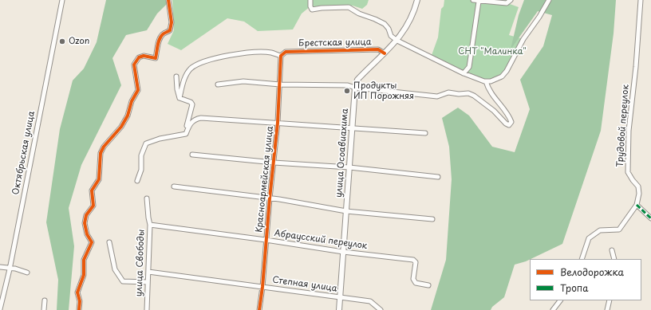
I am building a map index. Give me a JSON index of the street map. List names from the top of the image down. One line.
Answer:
{"streets":{"street":["Брестская улица","Трудовой переулок","Октябрьская улица","улица Осоавиахима","Красноармейская улица","Абраусский переулок","улица Свободы","Степная улица"]},"crossings":[["Брестская улица","улица Осоавиахима"],["Брестская улица","Красноармейская улица"],["улица Осоавиахима","Абраусский переулок"],["улица Осоавиахима","Степная улица"],["Красноармейская улица","Абраусский переулок"],["Красноармейская улица","Степная улица"],["Абраусский переулок","улица Свободы"],["улица Свободы","Степная улица"]],"parks":["СНТ \"Малинка\""],"places":["Ozon","Продукты ИП Порожняя"],"legend":["Велодорожка","Тропа"]}
